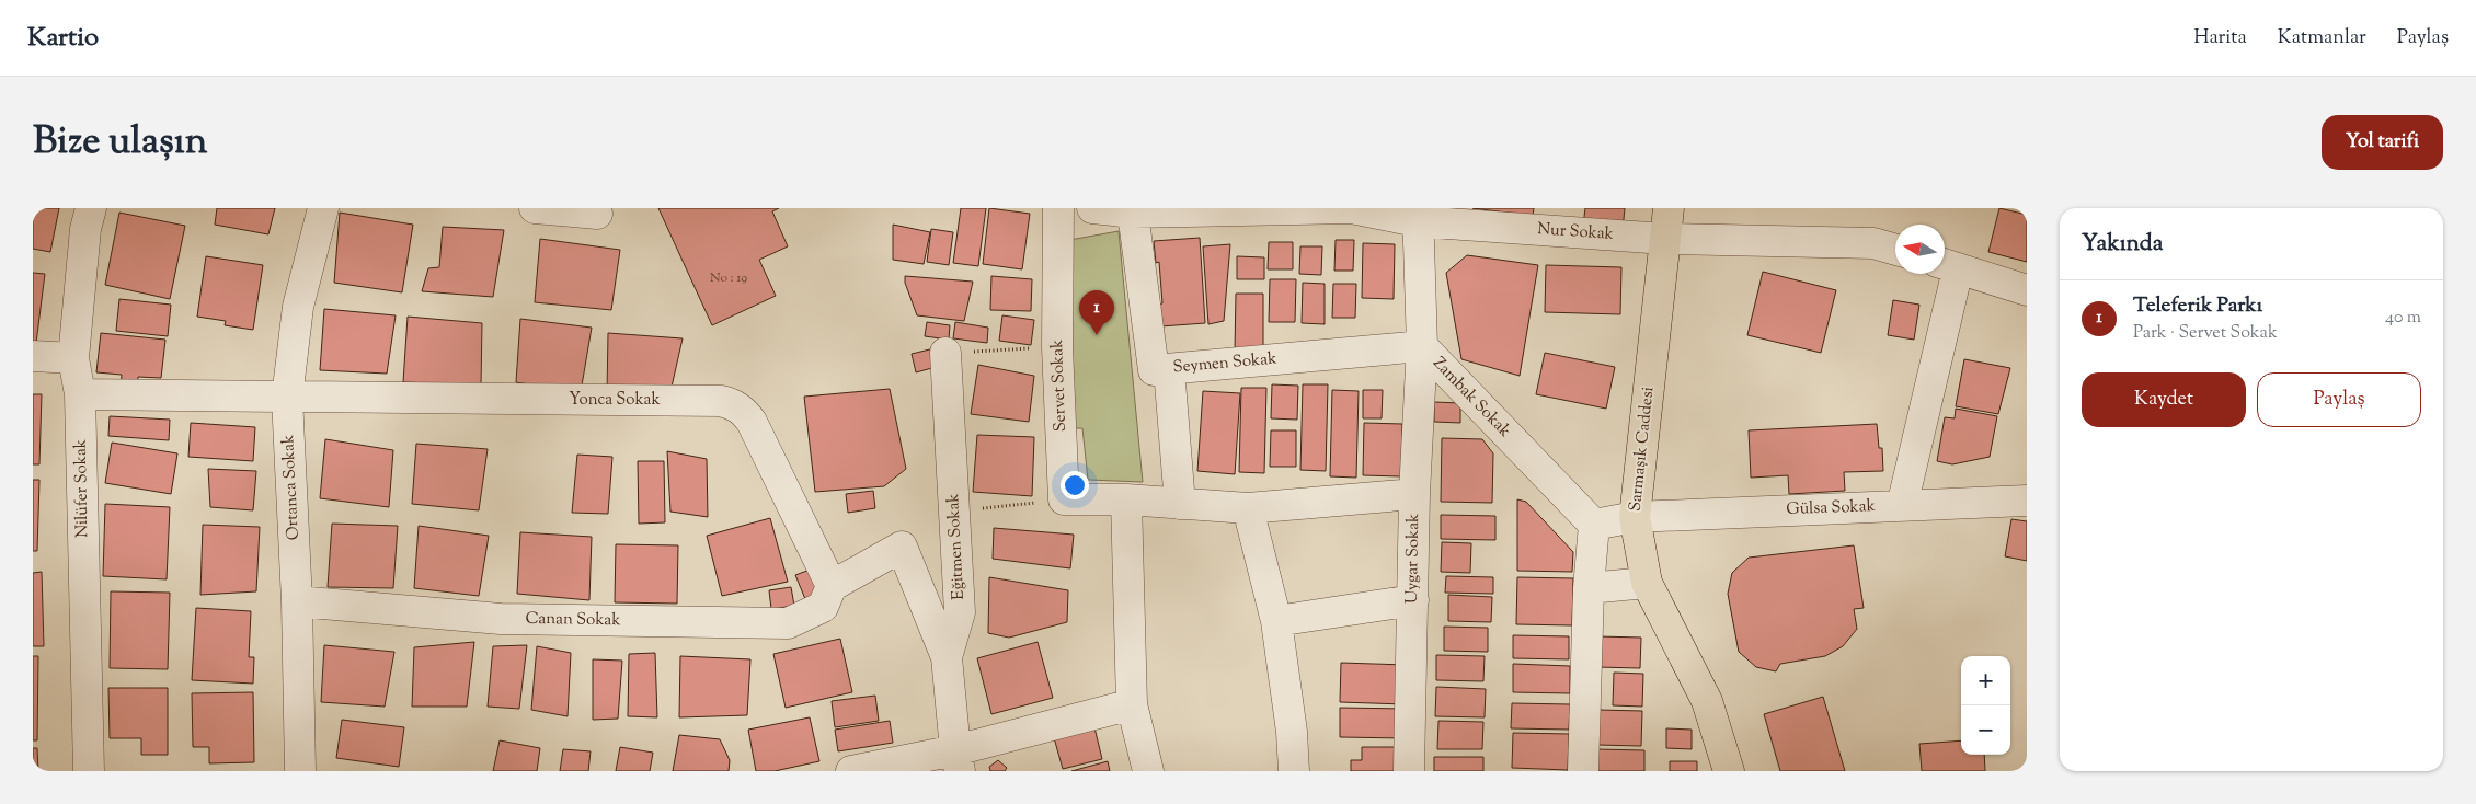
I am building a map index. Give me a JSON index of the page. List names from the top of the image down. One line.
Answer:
{"streets":{"main road":["Sarmaşık Caddesi"],"street":["Nur Sokak","Seymen Sokak","Servet Sokak","Zambak Sokak","Yonca Sokak","Ortanca Sokak","Nilüfer Sokak","Gülsa Sokak","Eğitmen Sokak","Uygar Sokak","Canan Sokak"]},"crossings":[["Nur Sokak","Seymen Sokak"],["Nur Sokak","Zambak Sokak"],["Nur Sokak","Sarmaşık Caddesi"],["Seymen Sokak","Zambak Sokak"],["Seymen Sokak","Uygar Sokak"],["Zambak Sokak","Gülsa Sokak"],["Zambak Sokak","Uygar Sokak"],["Yonca Sokak","Ortanca Sokak"],["Yonca Sokak","Nilüfer Sokak"],["Yonca Sokak","Canan Sokak"],["Sarmaşık Caddesi","Gülsa Sokak"],["Ortanca Sokak","Canan Sokak"]],"house_numbers":["No : 19"],"north":"left","page":{"header":"Kartio","nav":["Harita","Katmanlar","Paylaş"],"title":"Bize ulaşın","buttons":["Yol tarifi",["Kaydet","Paylaş"]],"heading":"Yakında","list":[{"mark":"1","name":"Teleferik Parkı","note":"Park · Servet Sokak","value":"40 m"}],"pins":"1","map_buttons":["+","−"]}}
